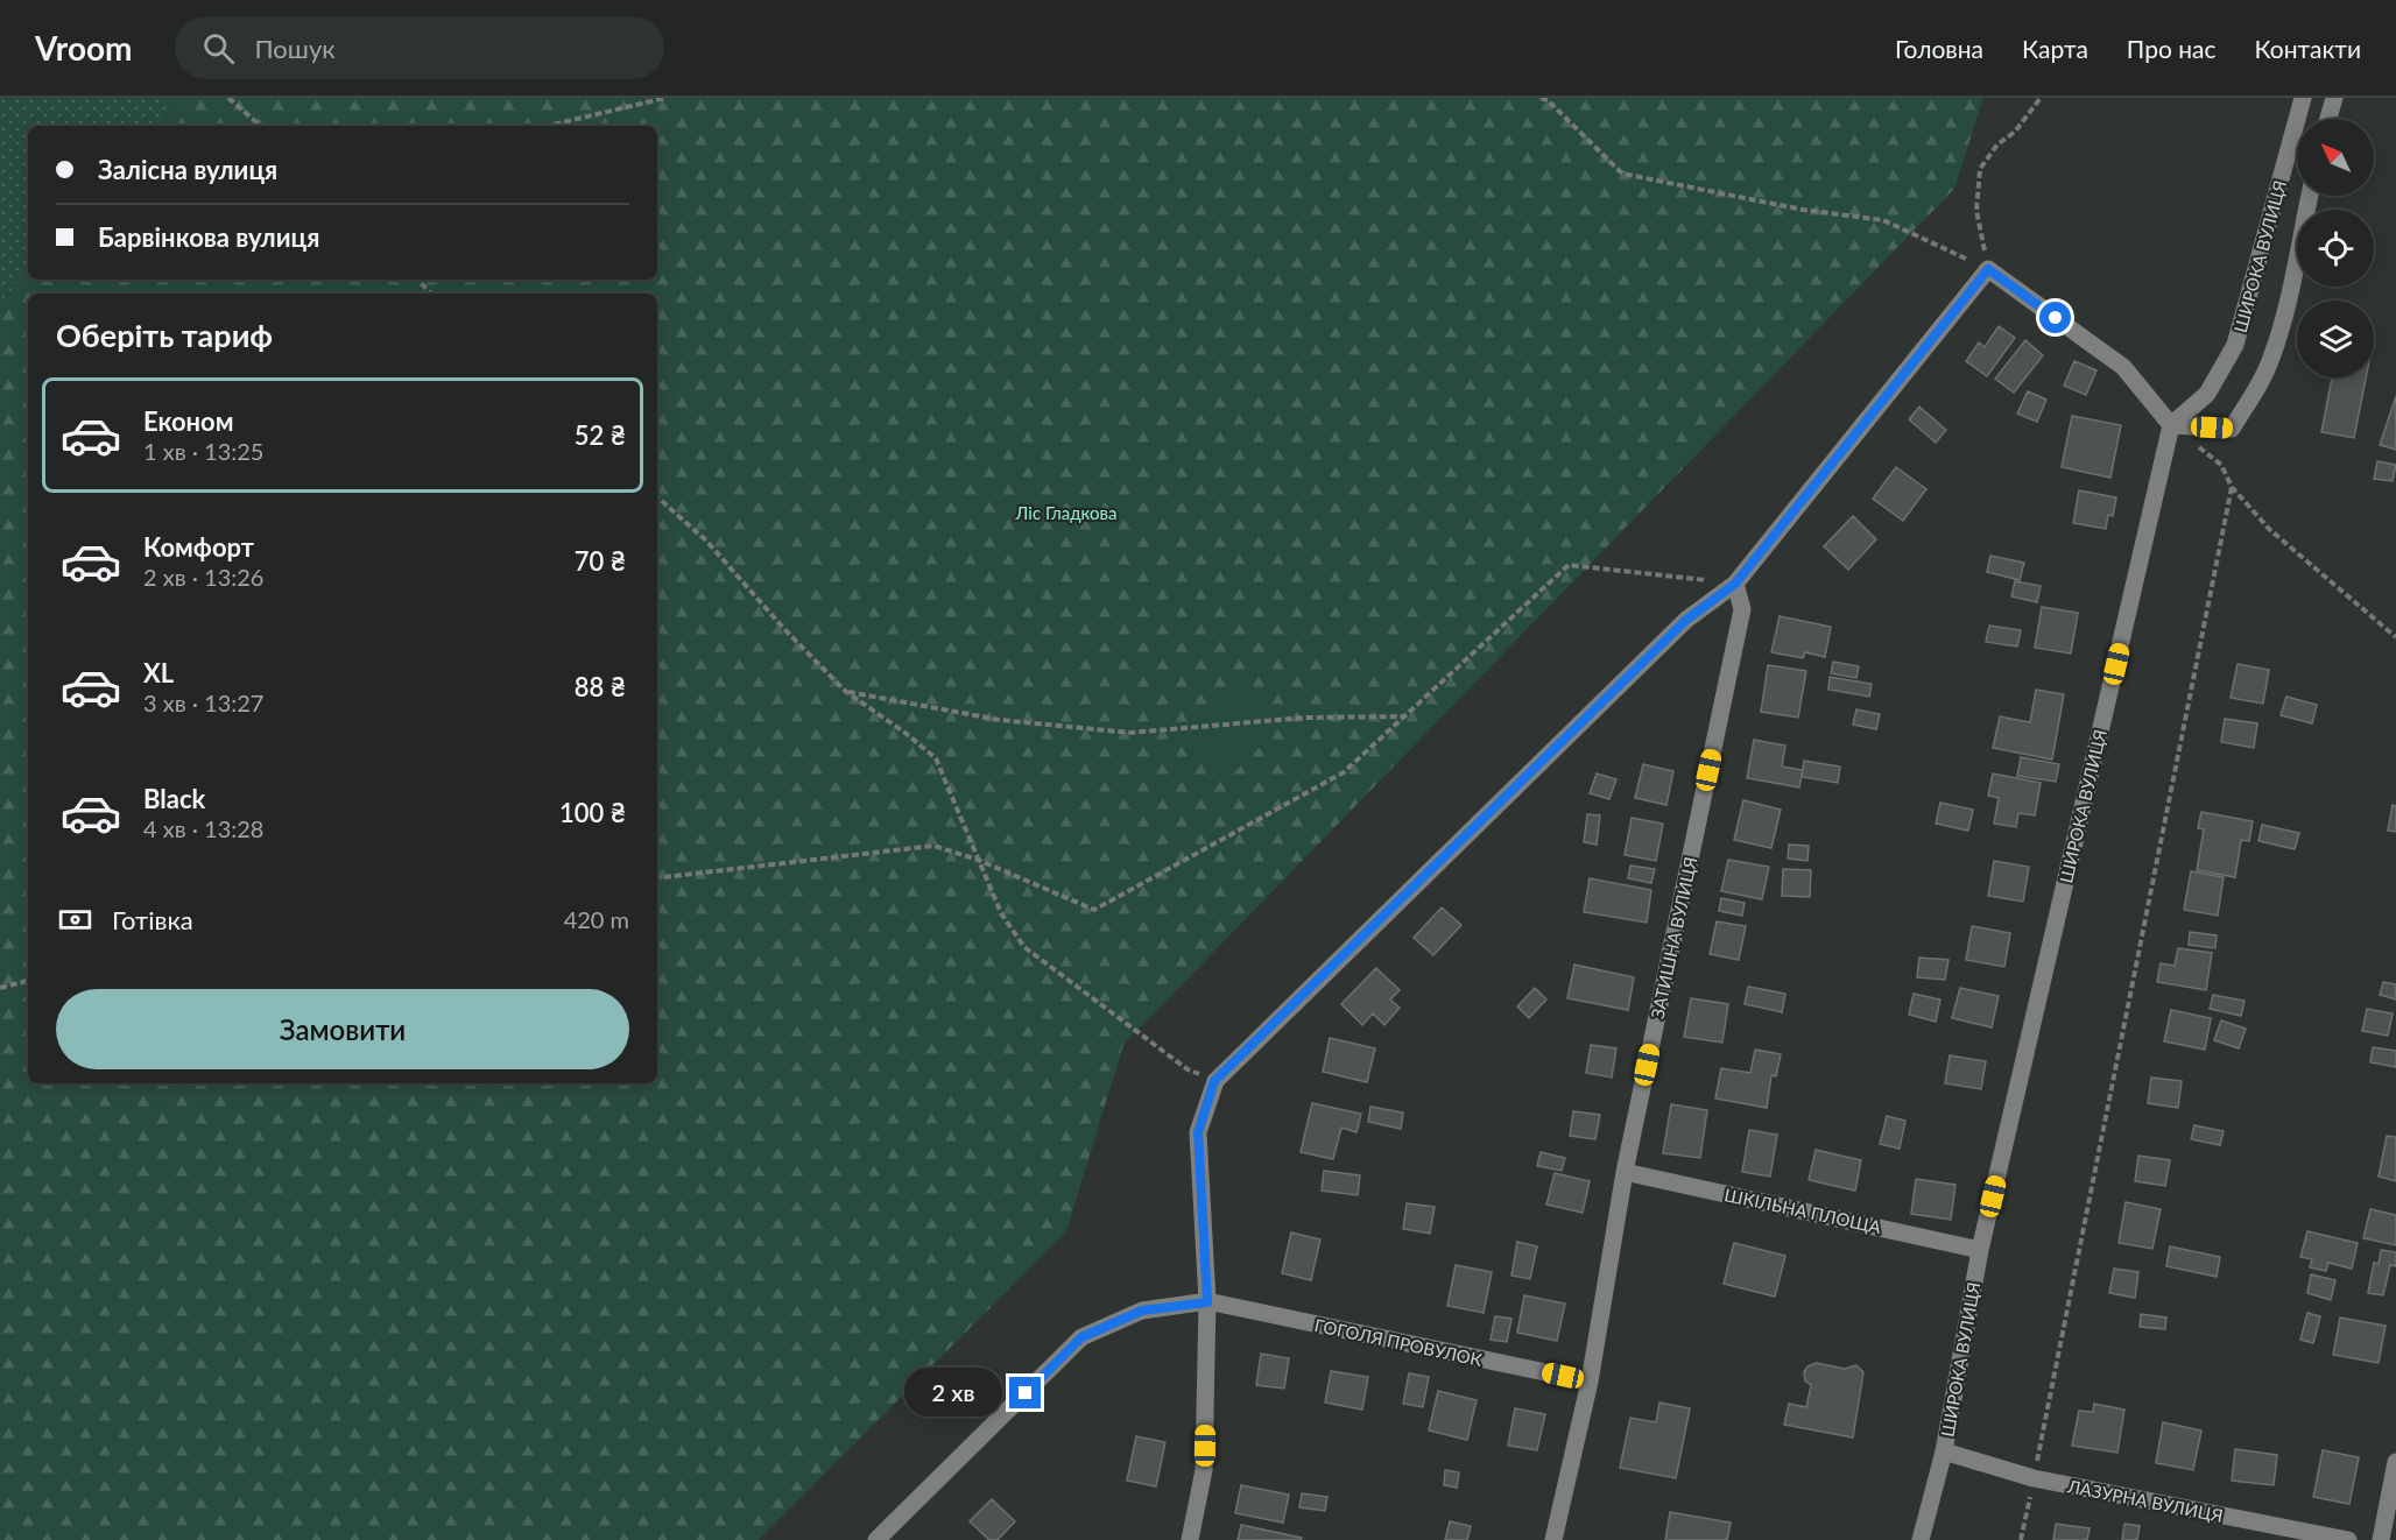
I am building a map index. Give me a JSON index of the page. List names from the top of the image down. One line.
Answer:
{"streets":{"street":["ШИРОКА ВУЛИЦЯ","ЗАТИШНА ВУЛИЦЯ","ШКІЛЬНА ПЛОЩА","ГОГОЛЯ ПРОВУЛОК","ЛАЗУРНА ВУЛИЦЯ"]},"crossings":[["ШИРОКА ВУЛИЦЯ","ШКІЛЬНА ПЛОЩА"],["ШИРОКА ВУЛИЦЯ","ЛАЗУРНА ВУЛИЦЯ"],["ЗАТИШНА ВУЛИЦЯ","ШКІЛЬНА ПЛОЩА"],["ЗАТИШНА ВУЛИЦЯ","ГОГОЛЯ ПРОВУЛОК"]],"parks":["Ліс Гладкова"],"north":"top left","page":{"header":"Vroom","search":"Пошук","nav":["Головна","Карта","Про нас","Контакти"],"banner":["Залісна вулиця","Барвінкова вулиця"],"heading":"Оберіть тариф","list":[{"name":"Економ","note":"1 хв · 13:25","value":"52 ₴"},{"name":"Комфорт","note":"2 хв · 13:26","value":"70 ₴"},{"name":"XL","note":"3 хв · 13:27","value":"88 ₴"},{"name":"Black","note":"4 хв · 13:28","value":"100 ₴"}],"pay":["Готівка","420 m"],"buttons":"Замовити","bubble":"2 хв"}}
